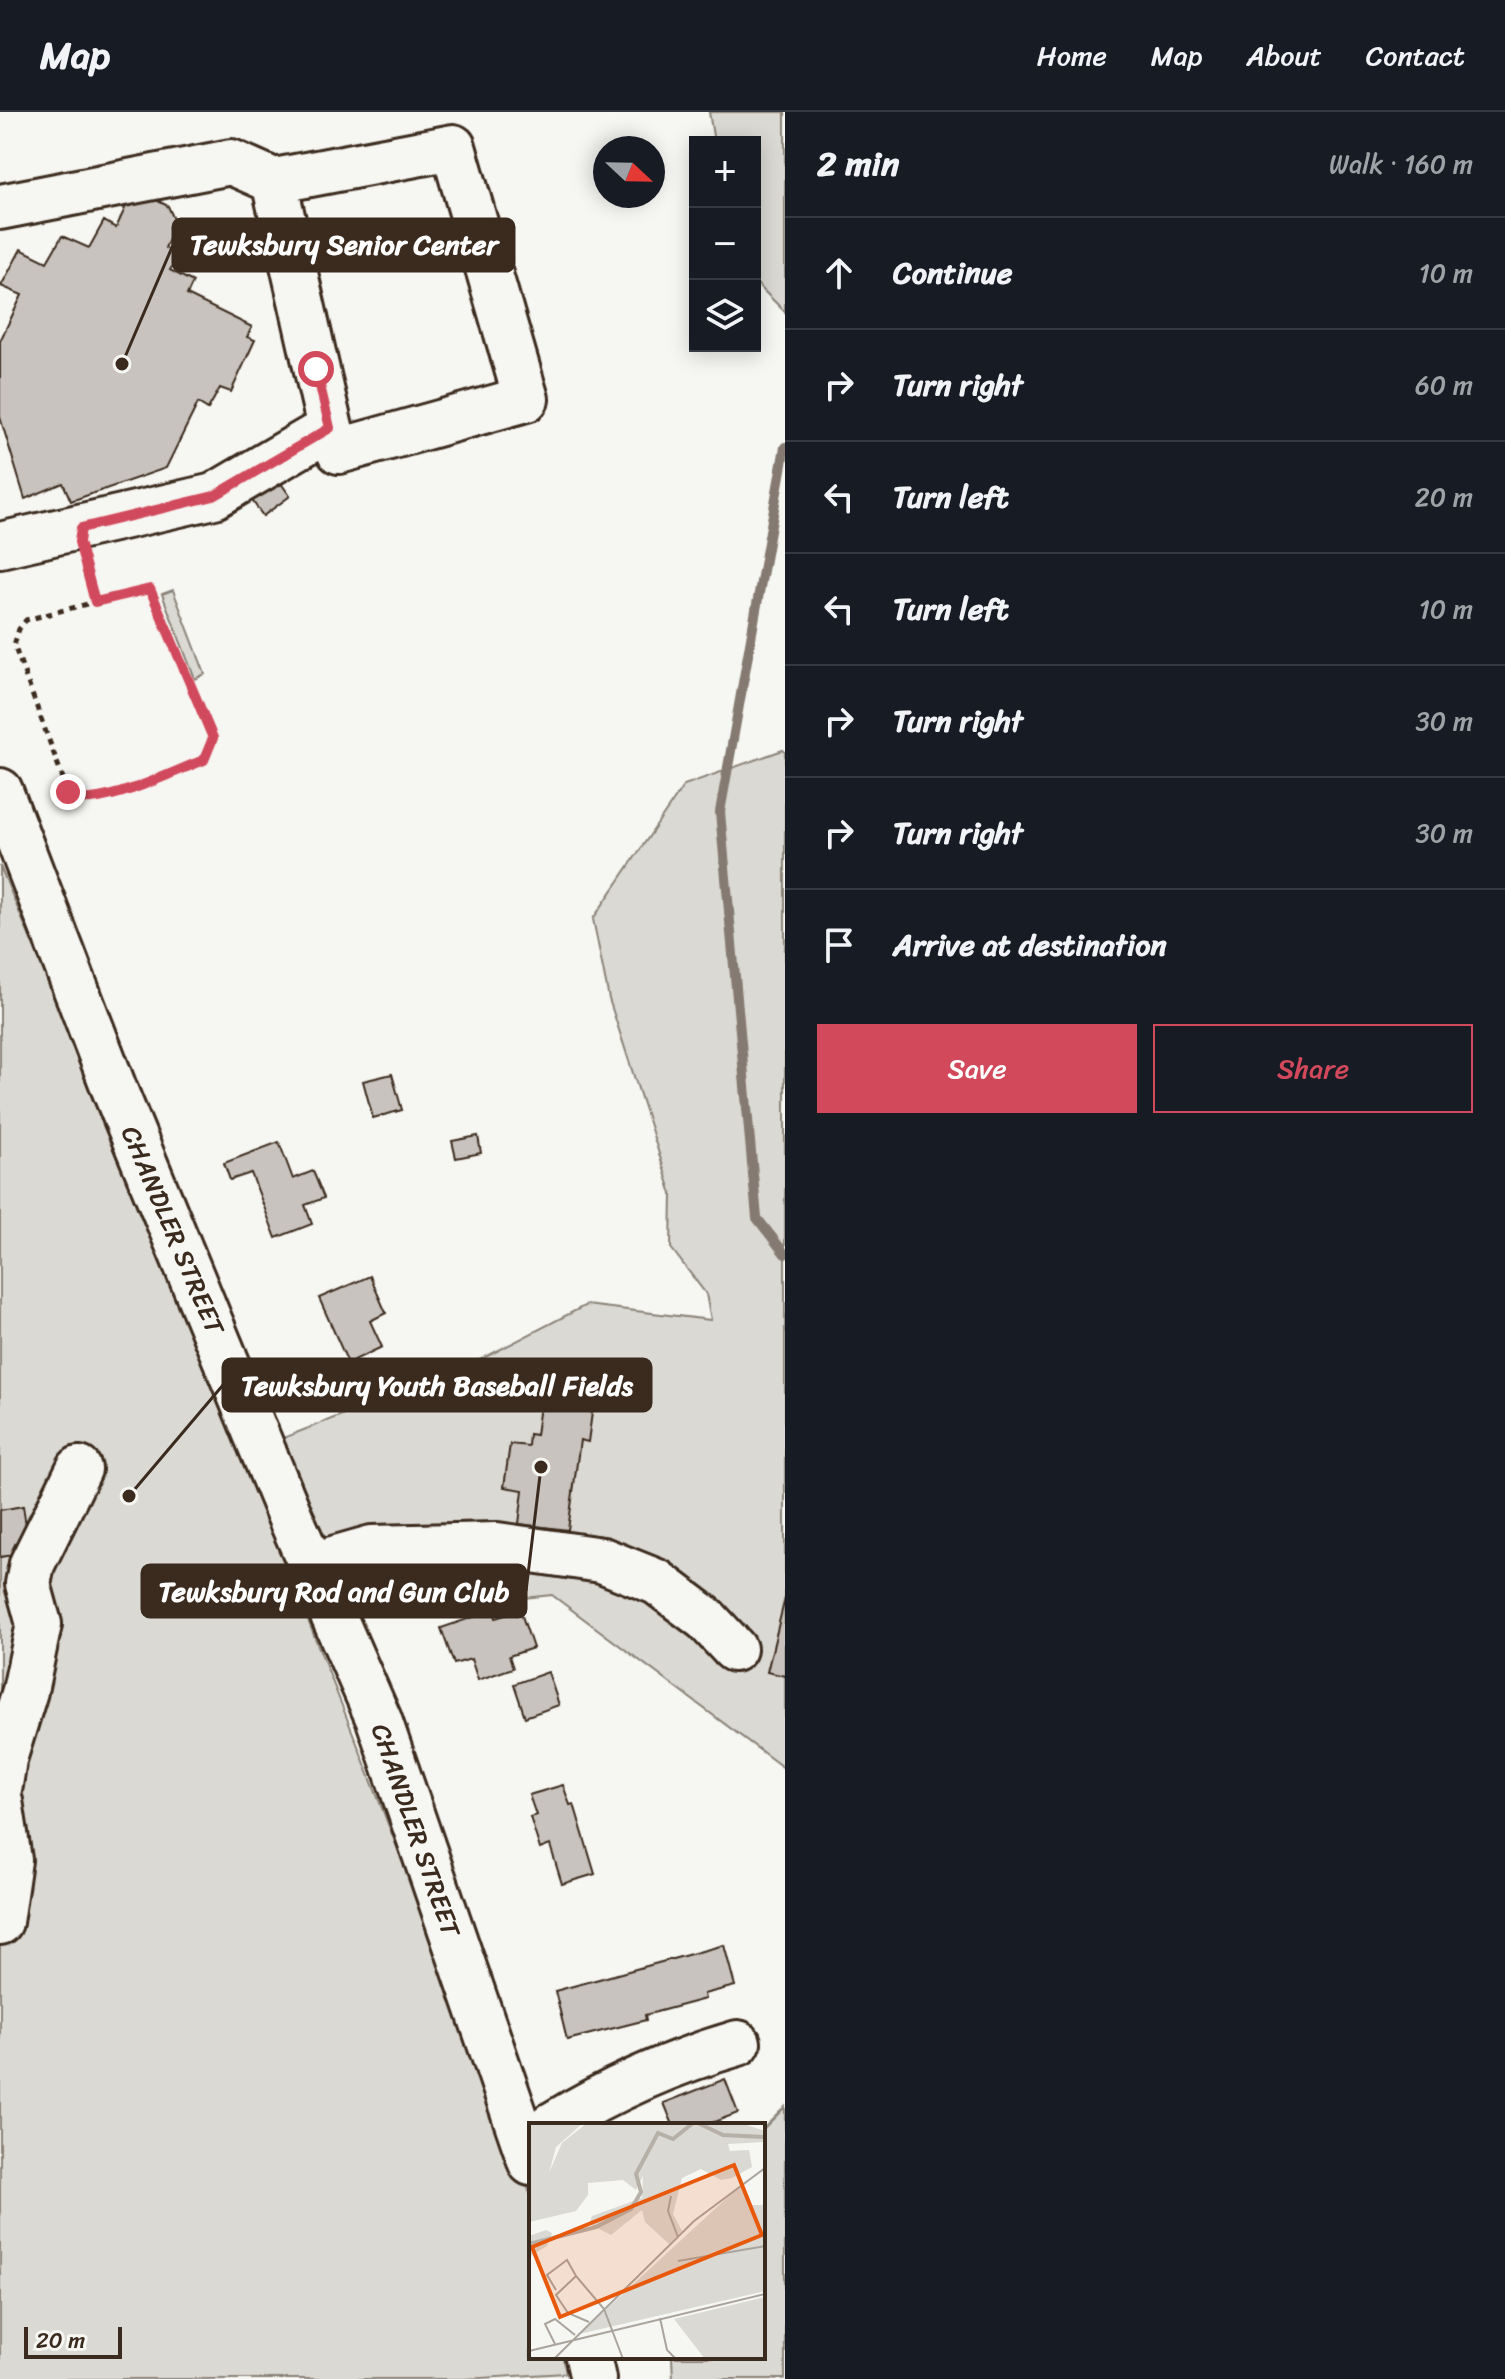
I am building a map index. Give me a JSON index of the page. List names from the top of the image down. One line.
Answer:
{"streets":{"street":["CHANDLER STREET"]},"places":["Tewksbury Senior Center","Tewksbury Rod and Gun Club","Tewksbury Youth Baseball Fields"],"scale_bar":"20 m","north":"right","page":{"header":"Map","nav":["Home","Map","About","Contact"],"heading":["2 min","Walk · 160 m"],"map_buttons":["+","−"],"list":[["Continue","10 m"],["Turn right","60 m"],["Turn left","20 m"],["Turn left","10 m"],["Turn right","30 m"],["Turn right","30 m"],"Arrive at destination"],"buttons":["Save","Share"],"scale":"20 m"}}
